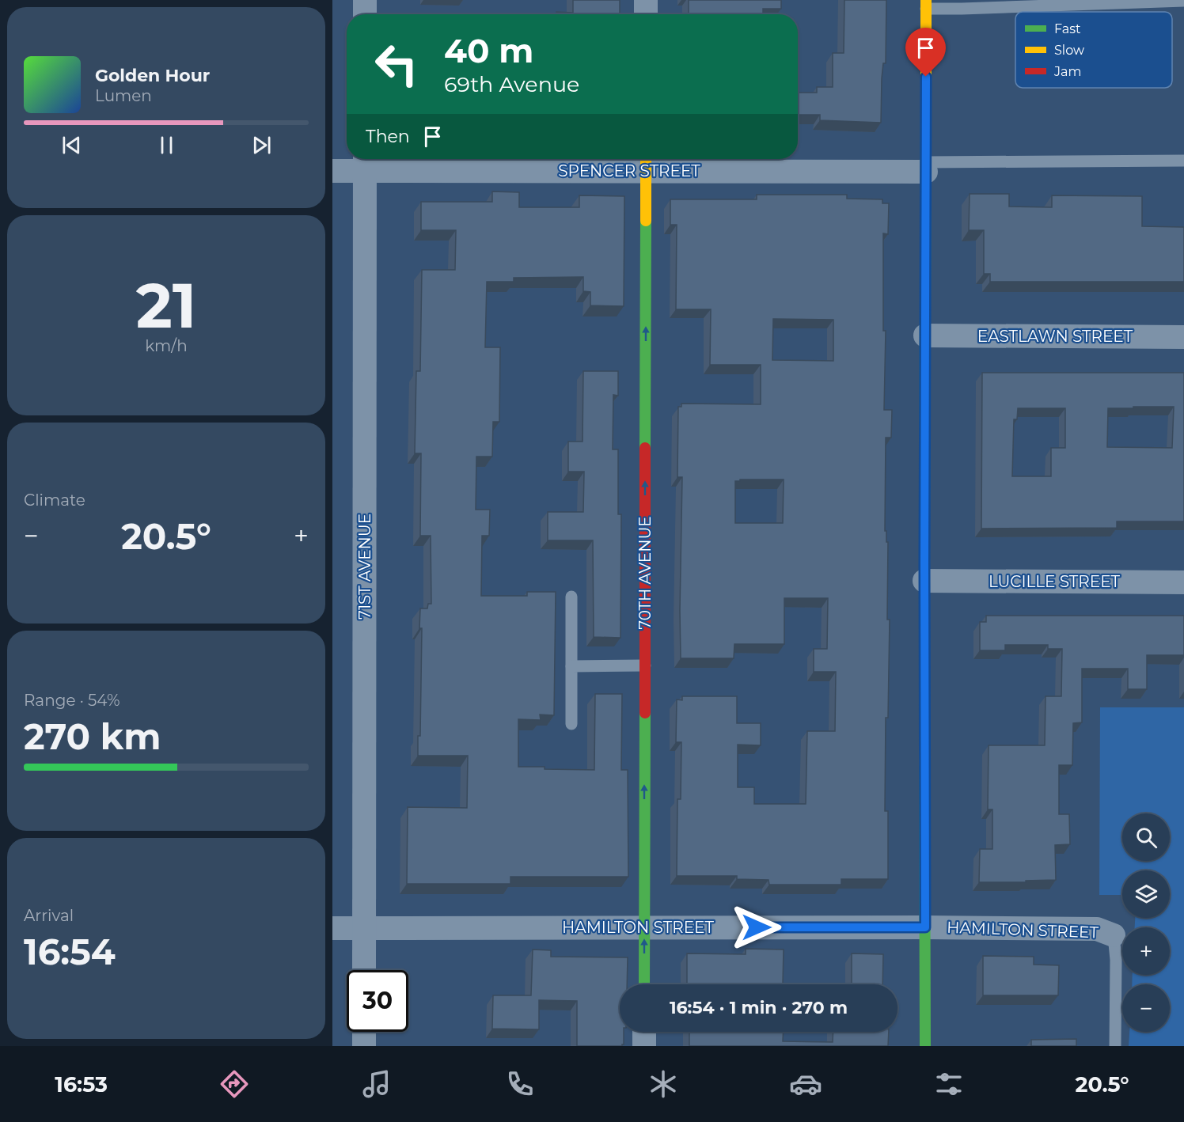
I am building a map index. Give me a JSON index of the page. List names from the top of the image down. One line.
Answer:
{"streets":{"street":["SPENCER STREET","EASTLAWN STREET","71ST AVENUE","70TH AVENUE","LUCILLE STREET","HAMILTON STREET"]},"crossings":[["SPENCER STREET","71ST AVENUE"],["SPENCER STREET","70TH AVENUE"],["71ST AVENUE","HAMILTON STREET"],["70TH AVENUE","HAMILTON STREET"]],"one_way":["70TH AVENUE"],"legend":["Fast","Slow","Jam"],"page":{"turn":["40 m","69th Avenue"],"song":["Golden Hour","Lumen"],"then":"Then","tile":[["21","km/h"],"Climate",["Range · 54%","270 km"],["Arrival","16:54"]],"heat":["−","20.5°","+"],"map_buttons":["+","−"],"limit":"30","trip":"16:54 · 1 min · 270 m","tabs":["16:53","20.5°"]}}
